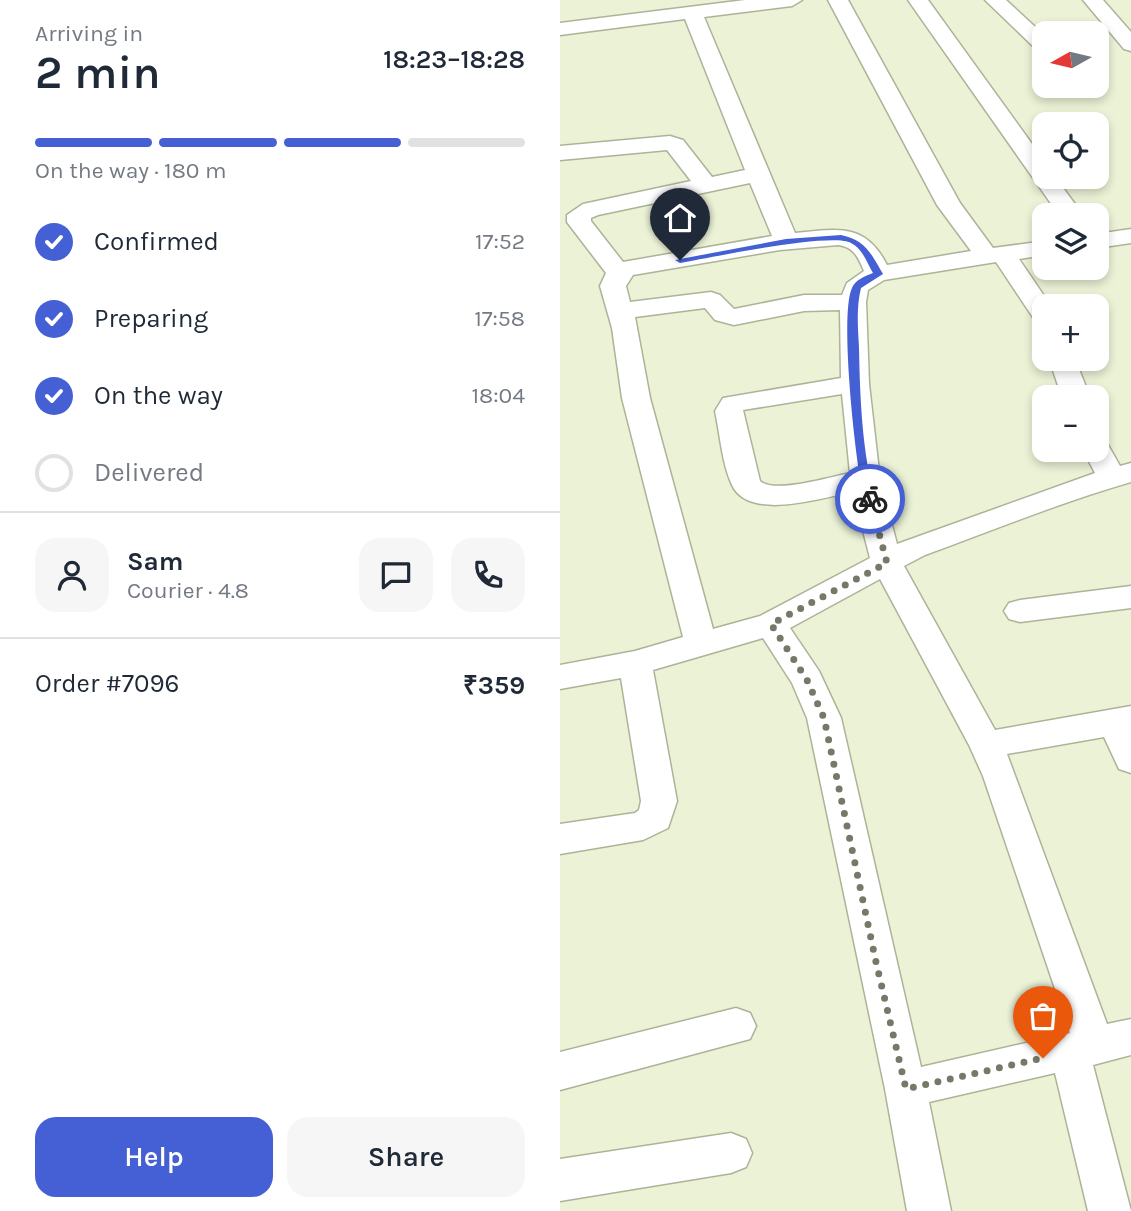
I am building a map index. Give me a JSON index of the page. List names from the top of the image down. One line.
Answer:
{"north":"left","page":{"heading":["2 min","Arriving in","18:23–18:28"],"panel":["Sam","Courier · 4.8","Order #7096","₹359"],"map_buttons":["+","−"],"bar":"On the way · 180 m","list":[["Confirmed","17:52"],["Preparing","17:58"],["On the way","18:04"],"Delivered"],"buttons":["Help","Share"]}}
